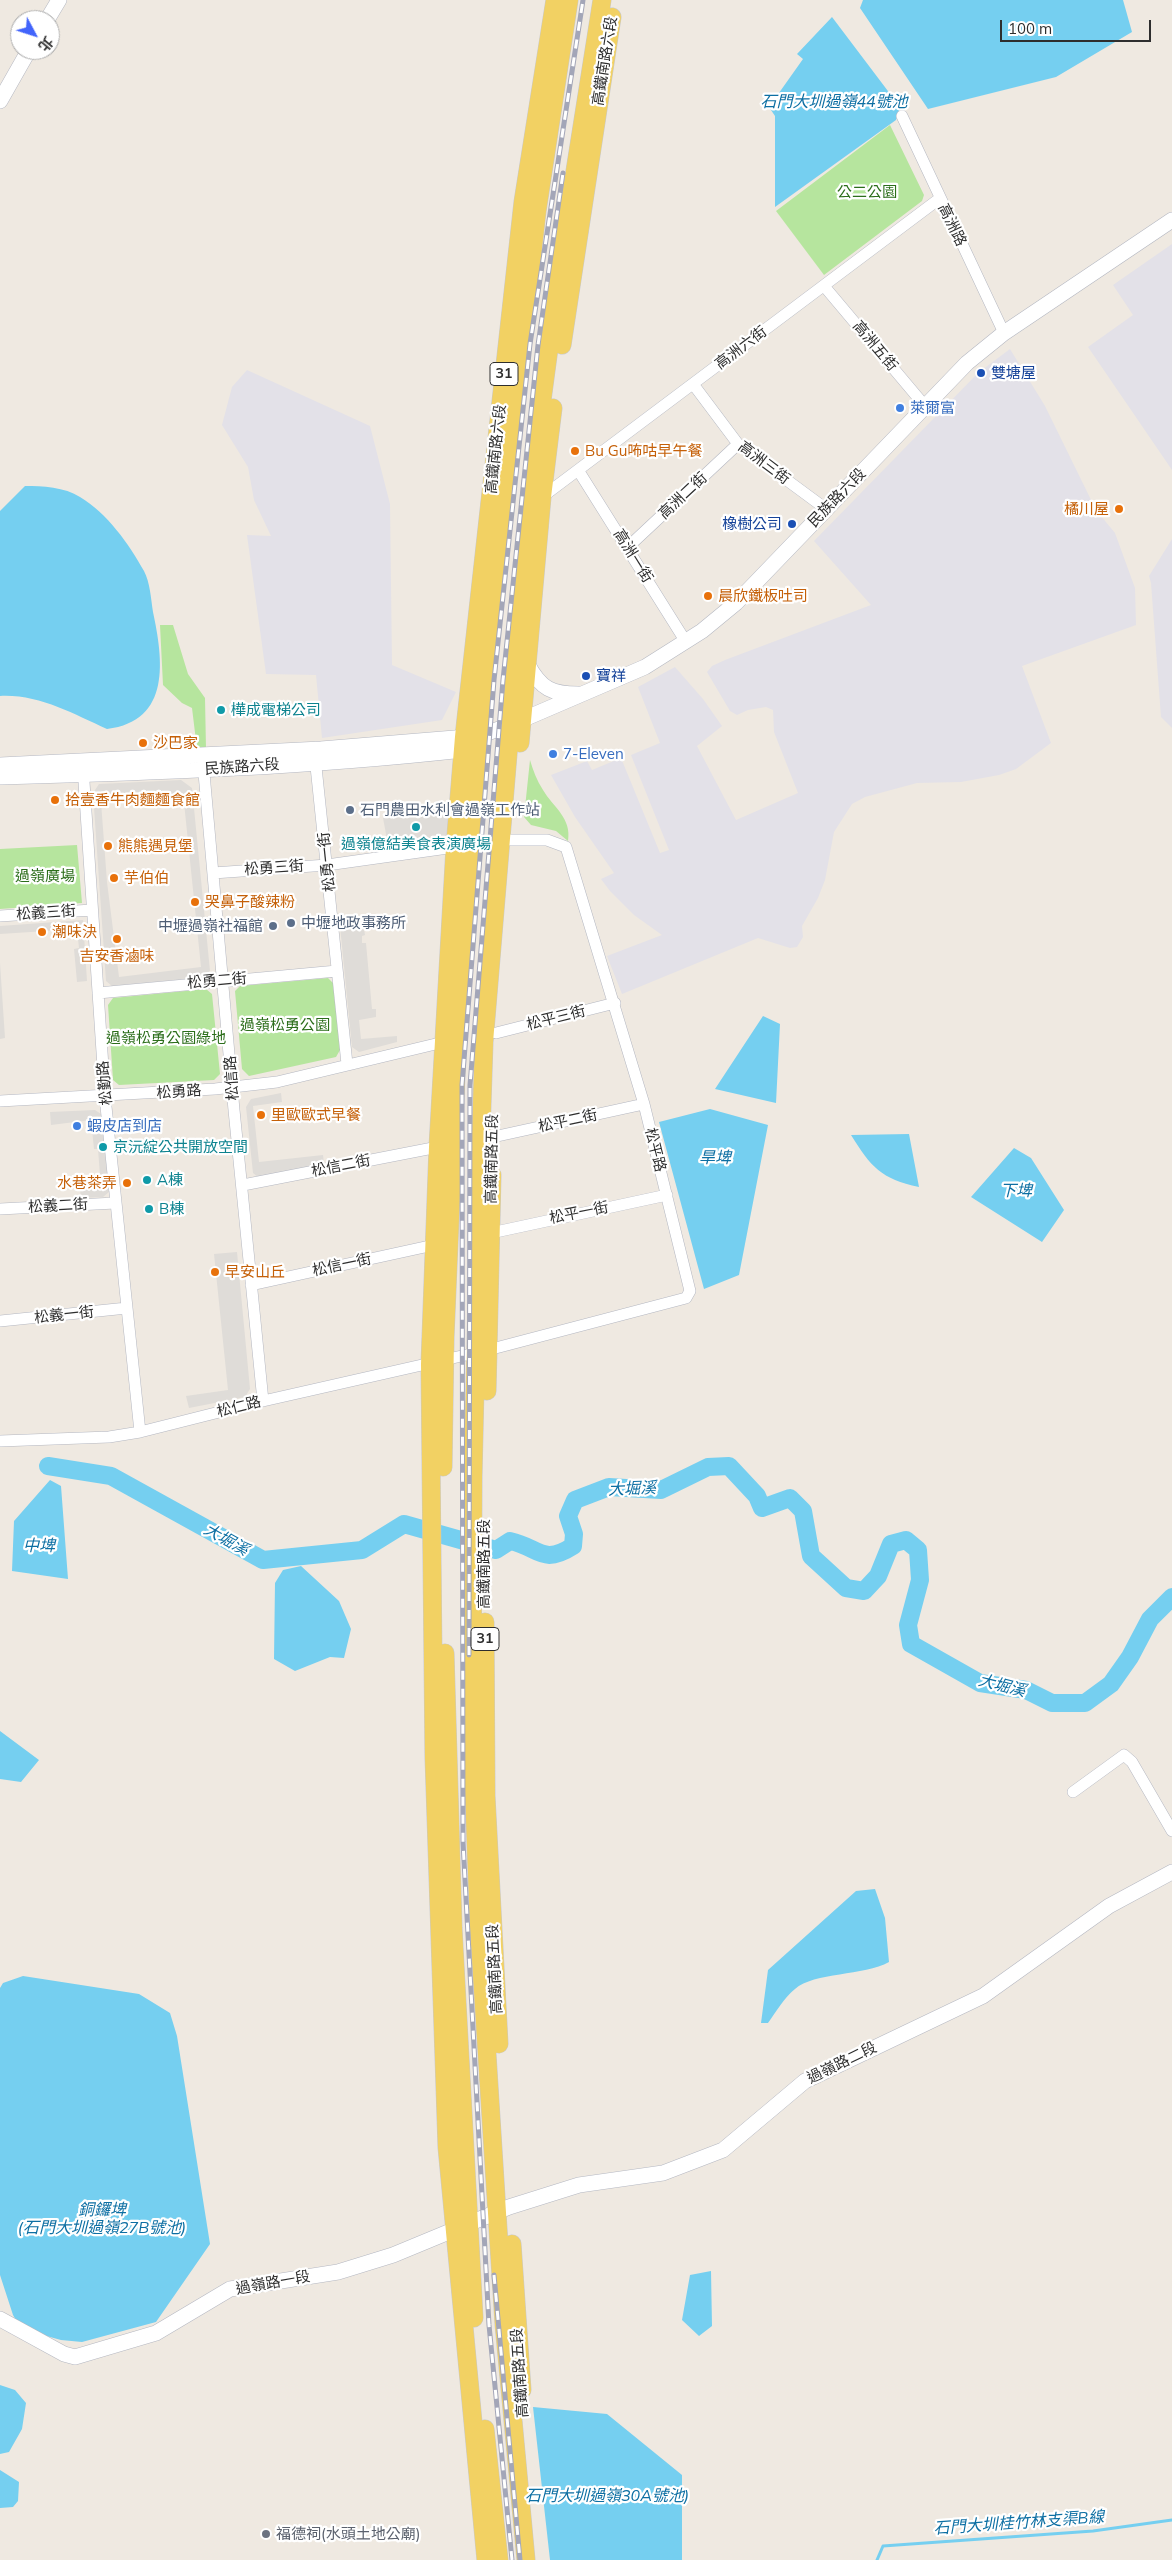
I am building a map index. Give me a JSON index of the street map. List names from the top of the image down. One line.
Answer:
{"streets":{"main road":["高鐵南路六段","31","民族路六段","高鐵南路五段","過嶺路二段","過嶺路一段"],"street":["高洲路","高洲五街","高洲六街","高洲三街","高洲二街","高洲一街","松勇一街","松勇三街","松義三街","松勇二街","松平三街","松信路","松勤路","松勇路","松平二街","松平路","松信二街","松義二街","松平一街","松信一街","松義一街","松仁路"]},"crossings":[["高鐵南路六段","高洲六街"],["高鐵南路六段","31"],["高鐵南路六段","民族路六段"],["高鐵南路六段","高鐵南路五段"],["高洲路","高洲六街"],["高洲路","民族路六段"],["高洲五街","高洲六街"],["高洲五街","民族路六段"],["高洲六街","高洲三街"],["高洲六街","高洲一街"],["31","民族路六段"],["31","松勇三街"],["31","松勇路"],["31","松信二街"],["31","松信一街"],["31","松仁路"],["31","過嶺路一段"],["高洲三街","高洲二街"],["高洲三街","民族路六段"],["高洲二街","高洲一街"],["民族路六段","高洲一街"],["民族路六段","松勇一街"],["民族路六段","松信路"],["民族路六段","松勤路"],["民族路六段","高鐵南路五段"],["松勇一街","松勇三街"],["松勇一街","松勇二街"],["松勇一街","松勇路"],["松勇三街","松信路"],["松義三街","松勤路"],["松勇二街","松信路"],["松勇二街","松勤路"],["松平三街","松平路"],["松平三街","高鐵南路五段"],["松信路","松勇路"],["松信路","松信二街"],["松信路","松信一街"],["松信路","松仁路"],["松勤路","松勇路"],["松勤路","松義二街"],["松勤路","松義一街"],["松勤路","松仁路"],["松平二街","松平路"],["松平二街","高鐵南路五段"],["松平路","高鐵南路五段"],["松平路","松平一街"],["松平路","松仁路"],["高鐵南路五段","松平一街"],["高鐵南路五段","松仁路"],["高鐵南路五段","過嶺路二段"],["高鐵南路五段","過嶺路一段"],["過嶺路二段","過嶺路一段"]],"water":["石門大圳過嶺44號池","旱埤","下埤","大堀溪","中埤","銅鑼埤 (石門大圳過嶺27B號池)","石門大圳過嶺30A號池)","石門大圳桂竹林支渠B線"],"parks":["公二公園","過嶺廣場","過嶺松勇公園","過嶺松勇公園綠地"],"places":["雙塘屋","萊爾富","Bu Gu咘咕早午餐","橘川屋","橡樹公司","晨欣鐵板吐司","寶祥","樺成電梯公司","沙巴家","7-Eleven","拾壹香牛肉麵麵食館","石門農田水利會過嶺工作站","過嶺億結美食表演廣場","熊熊遇見堡","芋伯伯","哭鼻子酸辣粉","中壢地政事務所","中壢過嶺社福館","潮味決","吉安香滷味","里歐歐式早餐","蝦皮店到店","京沅綻公共開放空間","A棟","水巷茶弄","B棟","早安山丘","福德祠(水頭土地公廟)"],"scale_bar":"100 m","north":"bottom right"}
